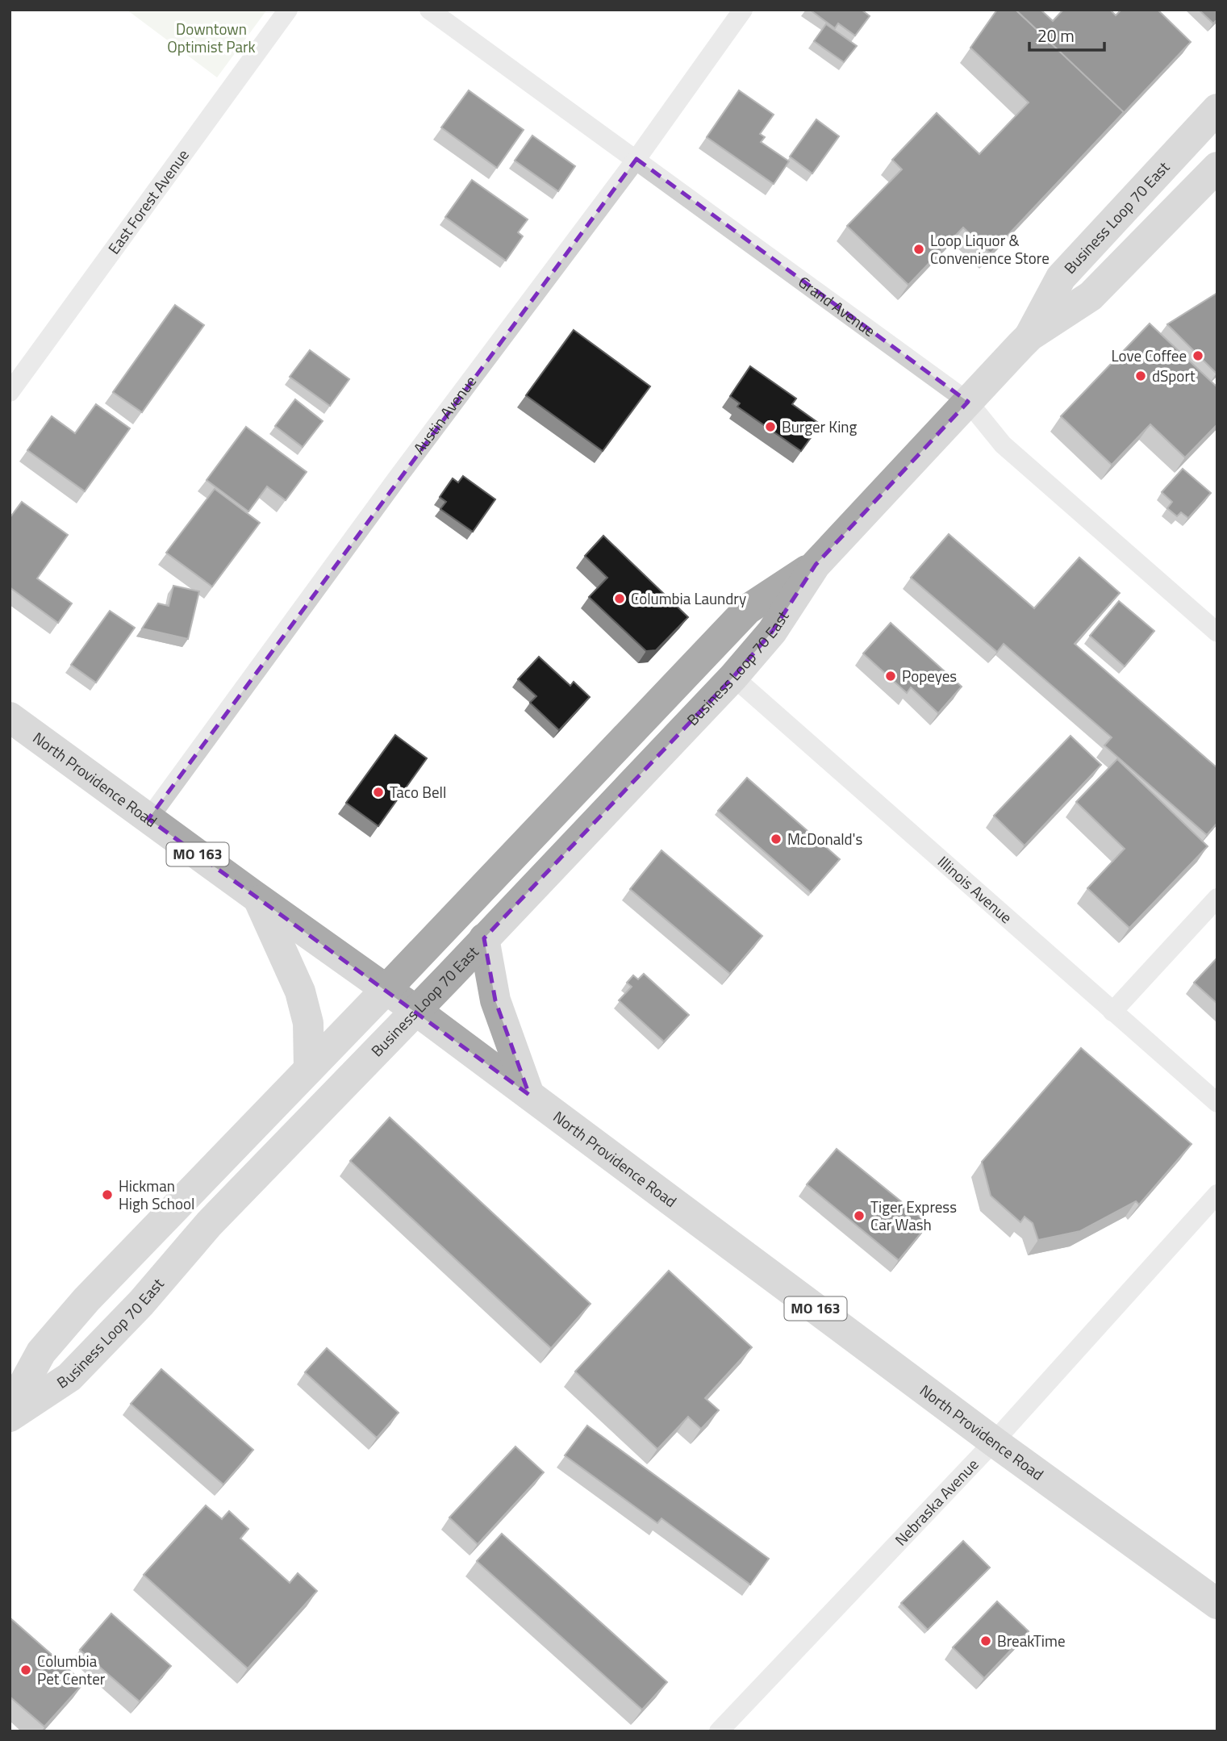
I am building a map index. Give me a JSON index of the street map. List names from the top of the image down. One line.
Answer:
{"streets":{"main road":["Business Loop 70 East","North Providence Road","MO 163"],"street":["East Forest Avenue","Grand Avenue","Austin Avenue","Illinois Avenue","Nebraska Avenue"]},"crossings":[["Business Loop 70 East","Grand Avenue"],["Business Loop 70 East","North Providence Road"],["Business Loop 70 East","Illinois Avenue"],["Grand Avenue","Austin Avenue"],["Austin Avenue","North Providence Road"],["North Providence Road","Nebraska Avenue"]],"parks":["Downtown Optimist Park"],"places":["Loop Liquor & Convenience Store","Love Coffee","dSport","Burger King","Columbia Laundry","Popeyes","Taco Bell","McDonald's","Hickman High School","Tiger Express Car Wash","BreakTime","Columbia Pet Center"],"scale_bar":"20 m"}
